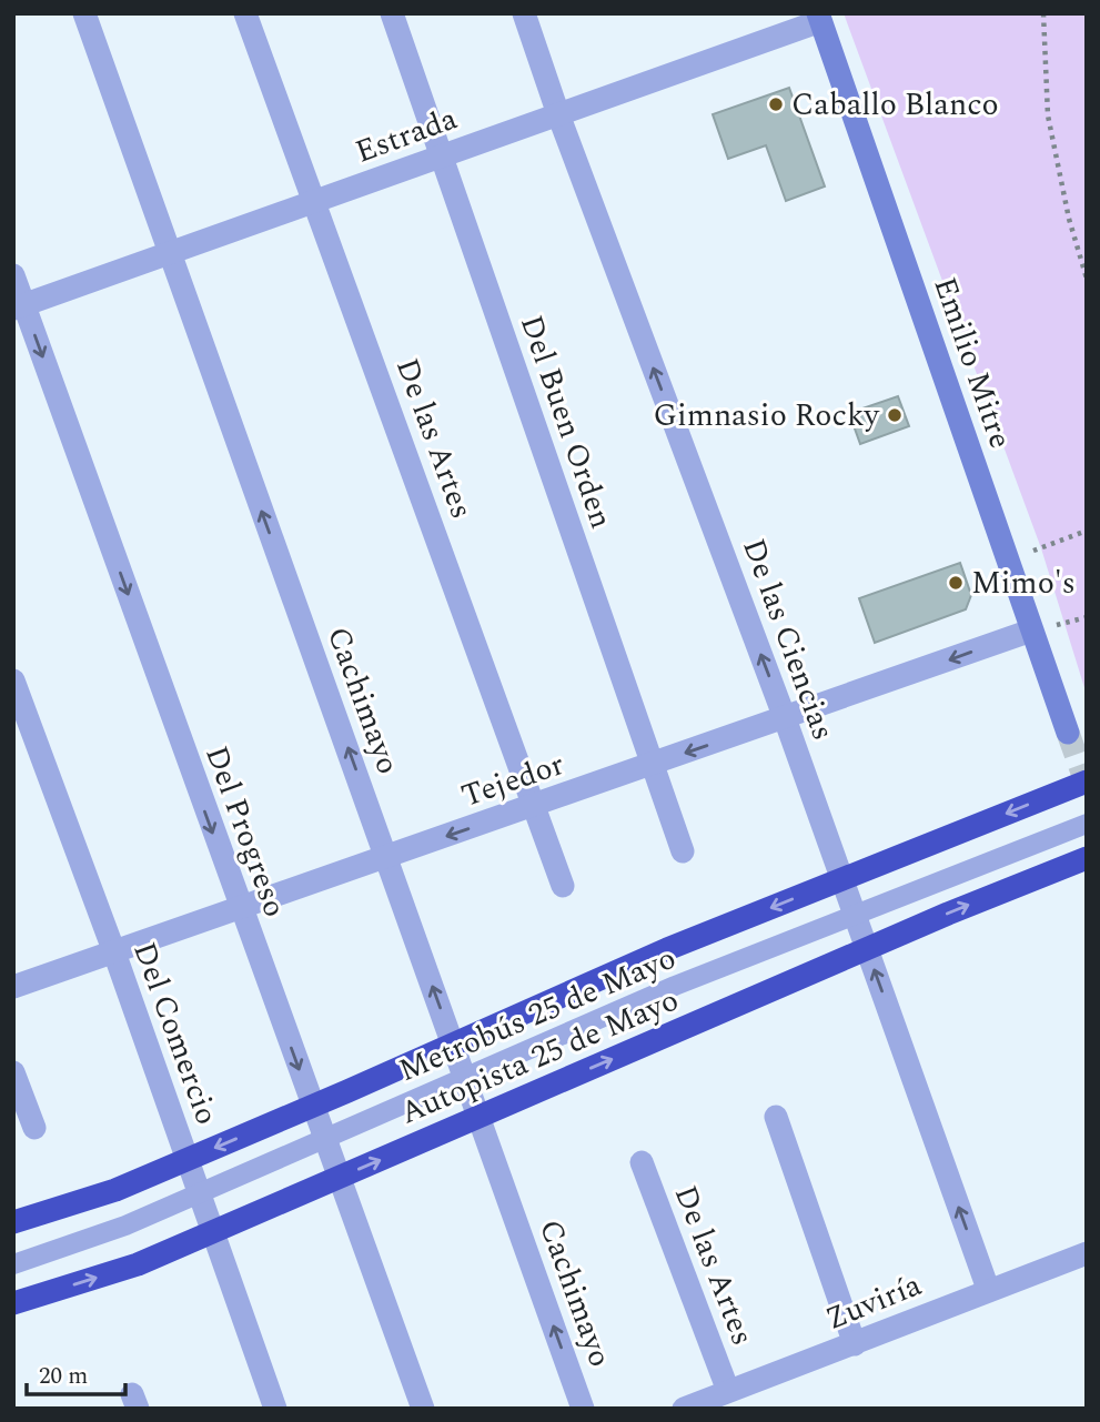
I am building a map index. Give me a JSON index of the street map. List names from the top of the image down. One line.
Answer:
{"streets":{"highway":["Autopista 25 de Mayo"],"street":["Estrada","Emilio Mitre","Del Buen Orden","De las Artes","De las Ciencias","Cachimayo","Tejedor","Del Progreso","Del Comercio","Zuviría"],"lane":["Metrobús 25 de Mayo"]},"crossings":[["Estrada","Emilio Mitre"],["Estrada","Del Buen Orden"],["Estrada","De las Artes"],["Estrada","De las Ciencias"],["Estrada","Cachimayo"],["Estrada","Del Progreso"],["Emilio Mitre","Tejedor"],["Del Buen Orden","Tejedor"],["De las Artes","Tejedor"],["De las Artes","Zuviría"],["De las Ciencias","Tejedor"],["De las Ciencias","Zuviría"],["Cachimayo","Tejedor"],["Tejedor","Del Progreso"],["Tejedor","Del Comercio"]],"one_way":["De las Ciencias","Cachimayo","Tejedor","Del Progreso"],"places":["Caballo Blanco","Gimnasio Rocky","Mimo's"],"scale_bar":"20 m"}
